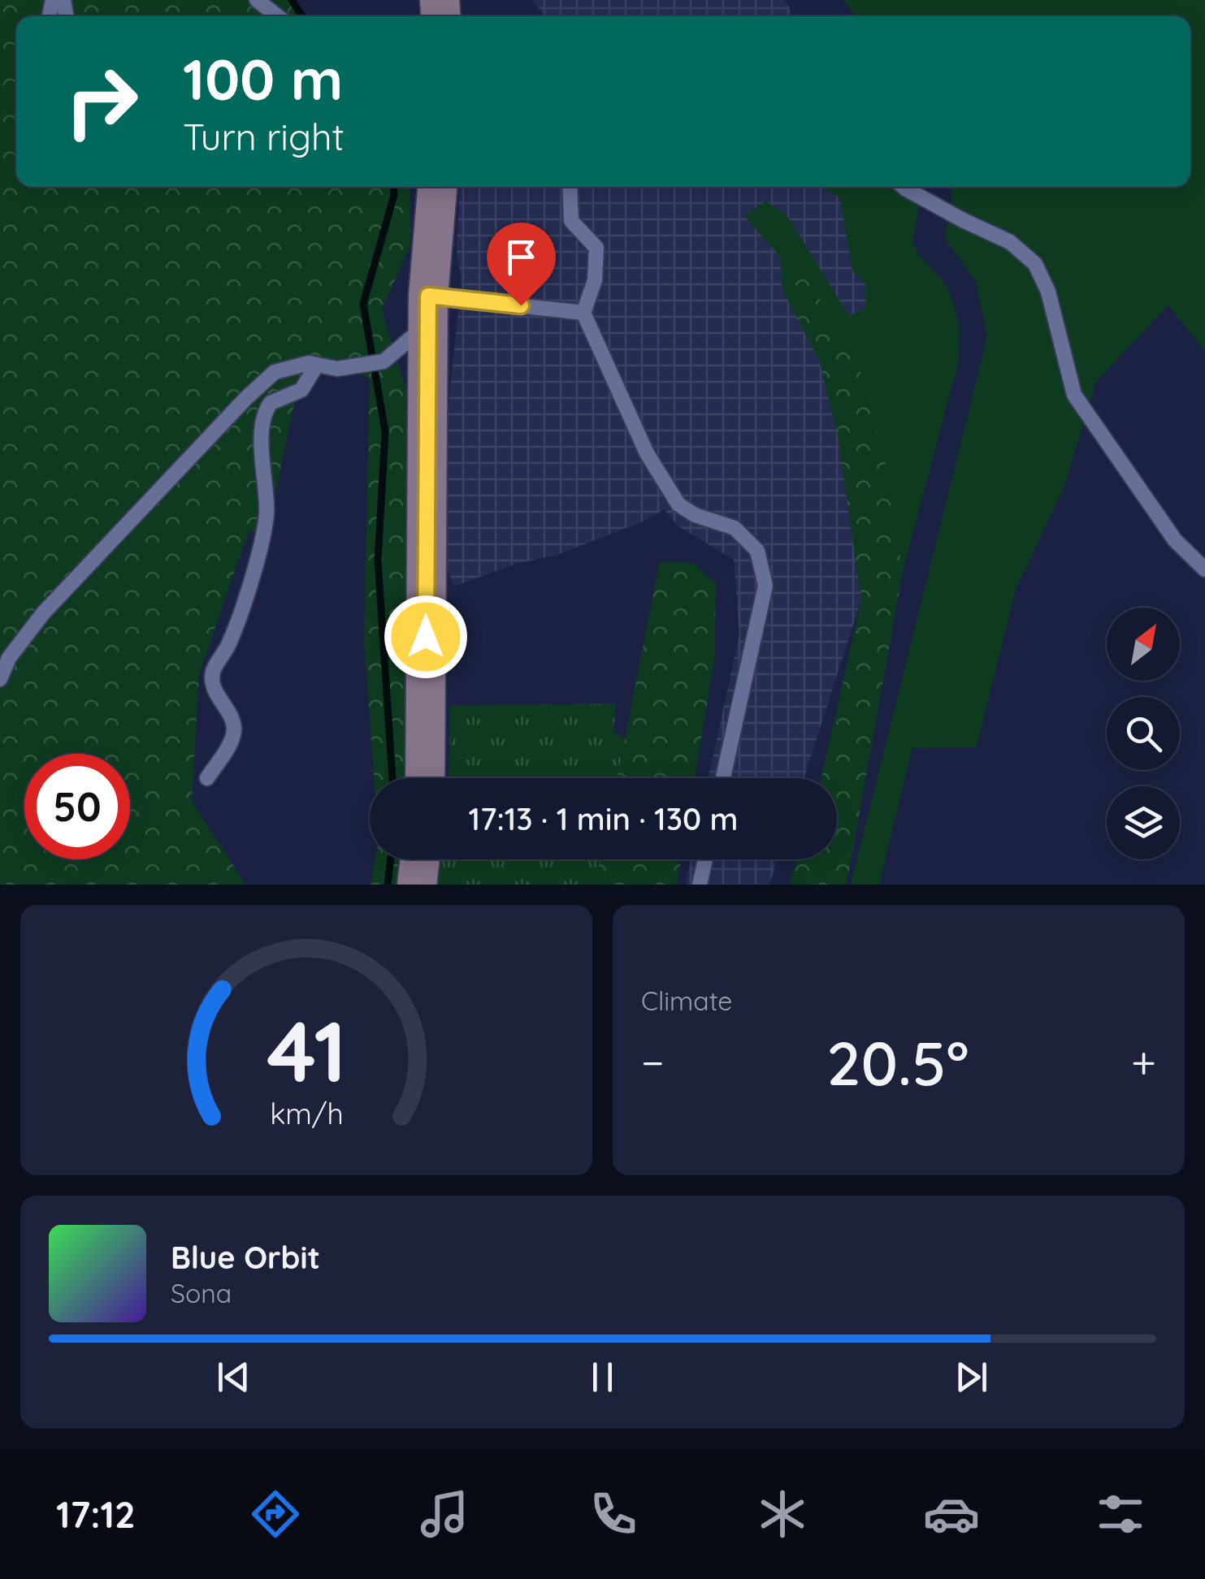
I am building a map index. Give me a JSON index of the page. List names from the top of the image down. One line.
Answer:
{"north":"top right","page":{"turn":["100 m","Turn right"],"limit":"50","trip":"17:13 · 1 min · 130 m","tile":"Climate","heat":["−","20.5°","+"],"song":["Blue Orbit","Sona"],"tabs":"17:12","gauge":["41","km/h"]}}
